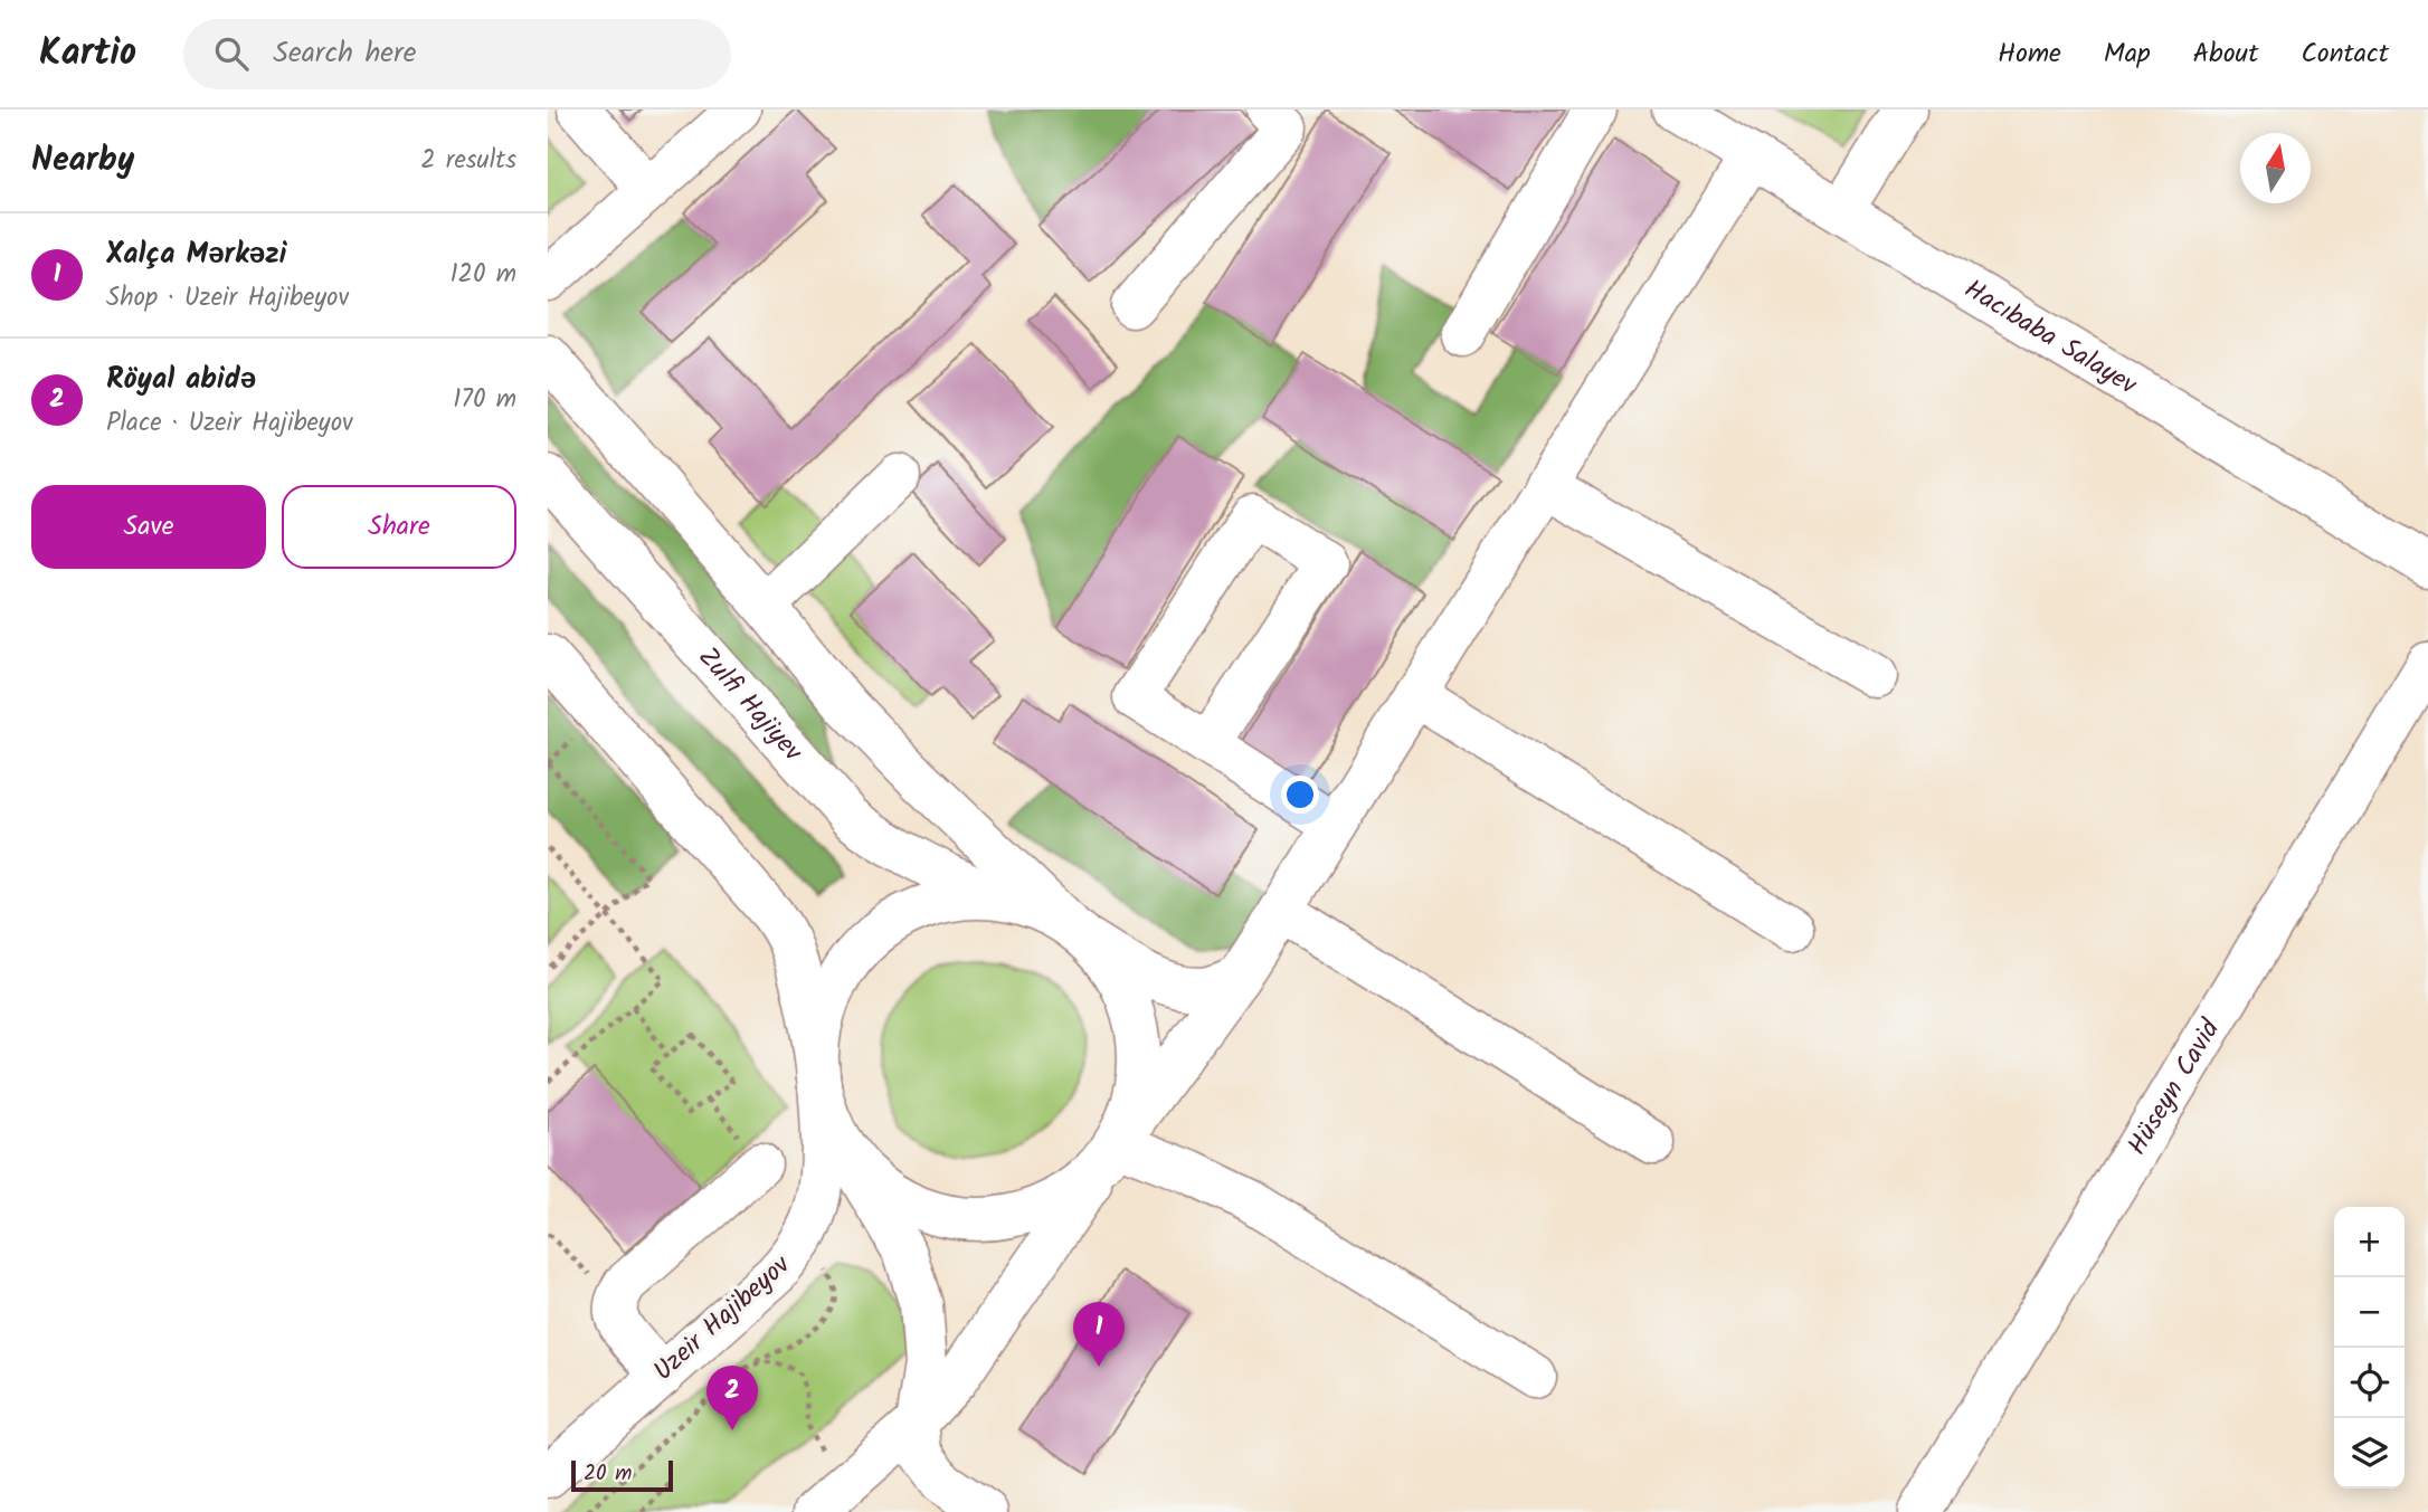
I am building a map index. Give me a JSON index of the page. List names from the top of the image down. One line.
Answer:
{"streets":{"street":["Hacıbaba Salayev","Zulfi Hajiyev","Hüseyn Cavid","Uzeir Hajibeyov"]},"scale_bar":"20 m","north":"top","page":{"header":"Kartio","search":"Search here","nav":["Home","Map","About","Contact"],"heading":["Nearby","2 results"],"list":[{"mark":"1","name":"Xalça Mərkəzi","note":"Shop · Uzeir Hajibeyov","value":"120 m"},{"mark":"2","name":"Röyal abidə","note":"Place · Uzeir Hajibeyov","value":"170 m"}],"buttons":["Save","Share"],"map_buttons":["+","−"],"pins":["1","2"],"scale":"20 m"}}
